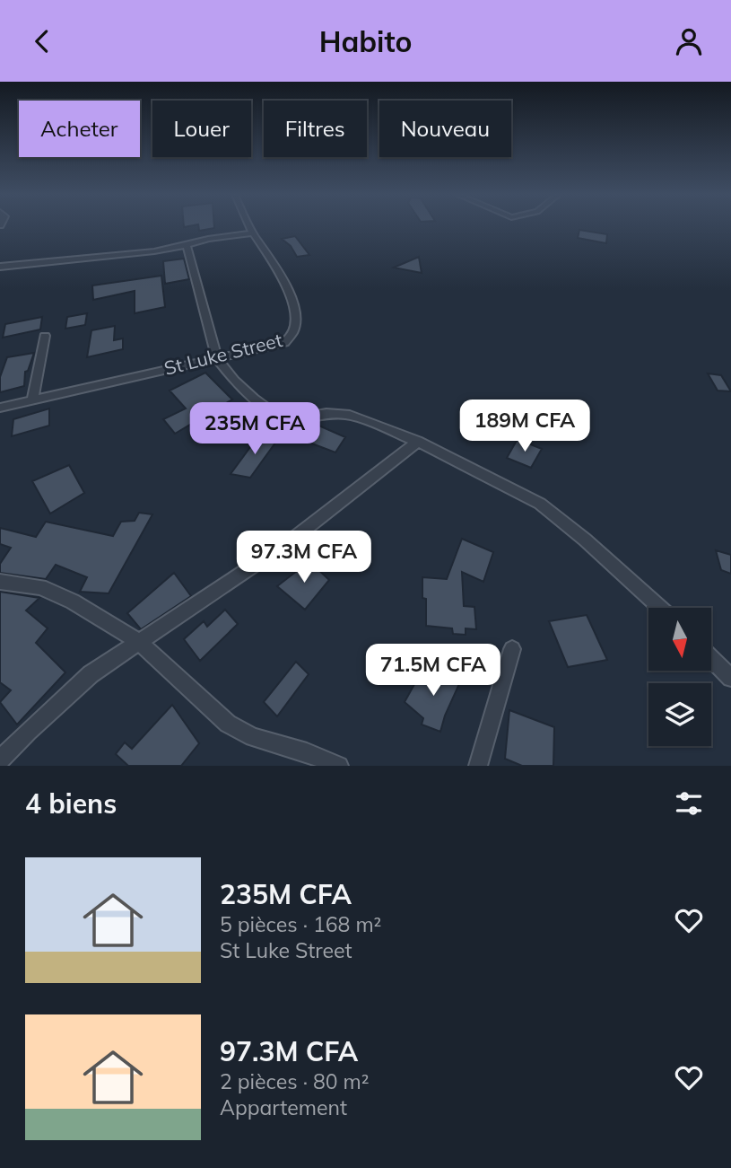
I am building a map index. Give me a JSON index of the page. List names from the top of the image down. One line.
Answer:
{"streets":{"street":["St Luke Street"]},"north":"bottom","page":{"header":"Habito","chip":["Acheter","Louer","Filtres","Nouveau"],"price":["189M CFA","235M CFA","97.3M CFA","71.5M CFA"],"heading":"4 biens","list":[{"name":"235M CFA","note":"5 pièces · 168 m² · St Luke Street"},{"name":"97.3M CFA","note":"2 pièces · 80 m² · Appartement"}]}}
